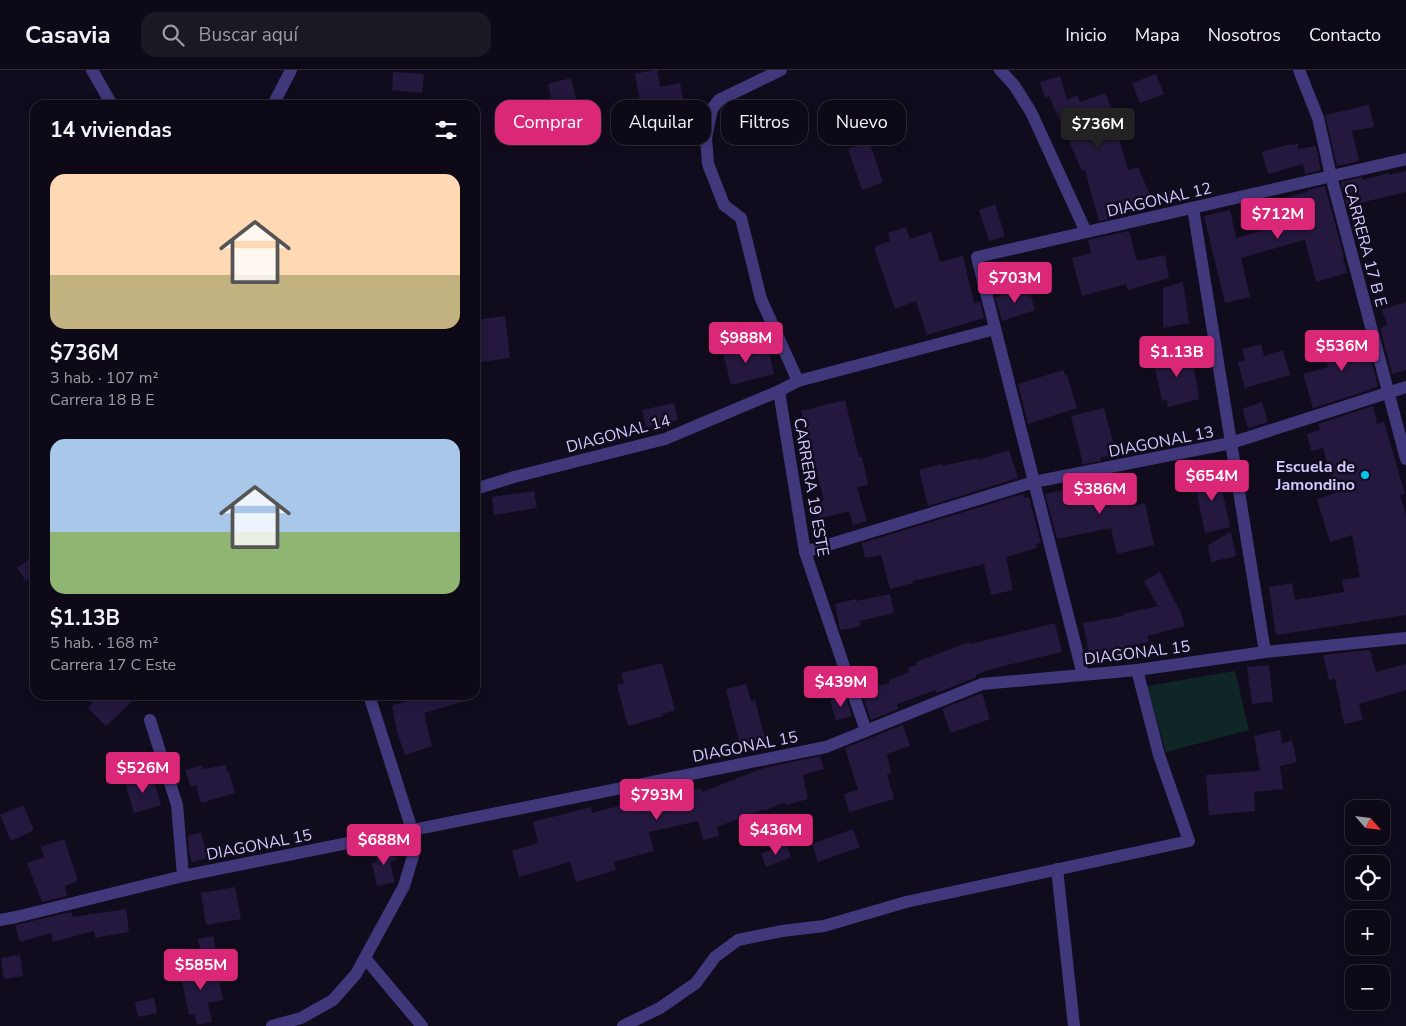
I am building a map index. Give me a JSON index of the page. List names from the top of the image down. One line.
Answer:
{"streets":{"street":["DIAGONAL 12","CARRERA 17 B E","DIAGONAL 14","DIAGONAL 13","CARRERA 19 ESTE","DIAGONAL 15"]},"crossings":[["DIAGONAL 12","CARRERA 17 B E"],["DIAGONAL 12","DIAGONAL 14"],["CARRERA 17 B E","DIAGONAL 13"],["DIAGONAL 14","CARRERA 19 ESTE"],["DIAGONAL 13","CARRERA 19 ESTE"],["CARRERA 19 ESTE","DIAGONAL 15"]],"places":["Escuela de Jamondino"],"north":"bottom right","page":{"header":"Casavia","search":"Buscar aquí","nav":["Inicio","Mapa","Nosotros","Contacto"],"chip":["Comprar","Alquilar","Filtros","Nuevo"],"heading":"14 viviendas","price":["$736M","$712M","$703M","$988M","$536M","$1.13B","$654M","$386M","$439M","$526M","$793M","$436M","$688M","$585M"],"list":[{"name":"$736M","note":"3 hab. · 107 m² · Carrera 18 B E"},{"name":"$1.13B","note":"5 hab. · 168 m² · Carrera 17 C Este"}],"map_buttons":["+","−"]}}
